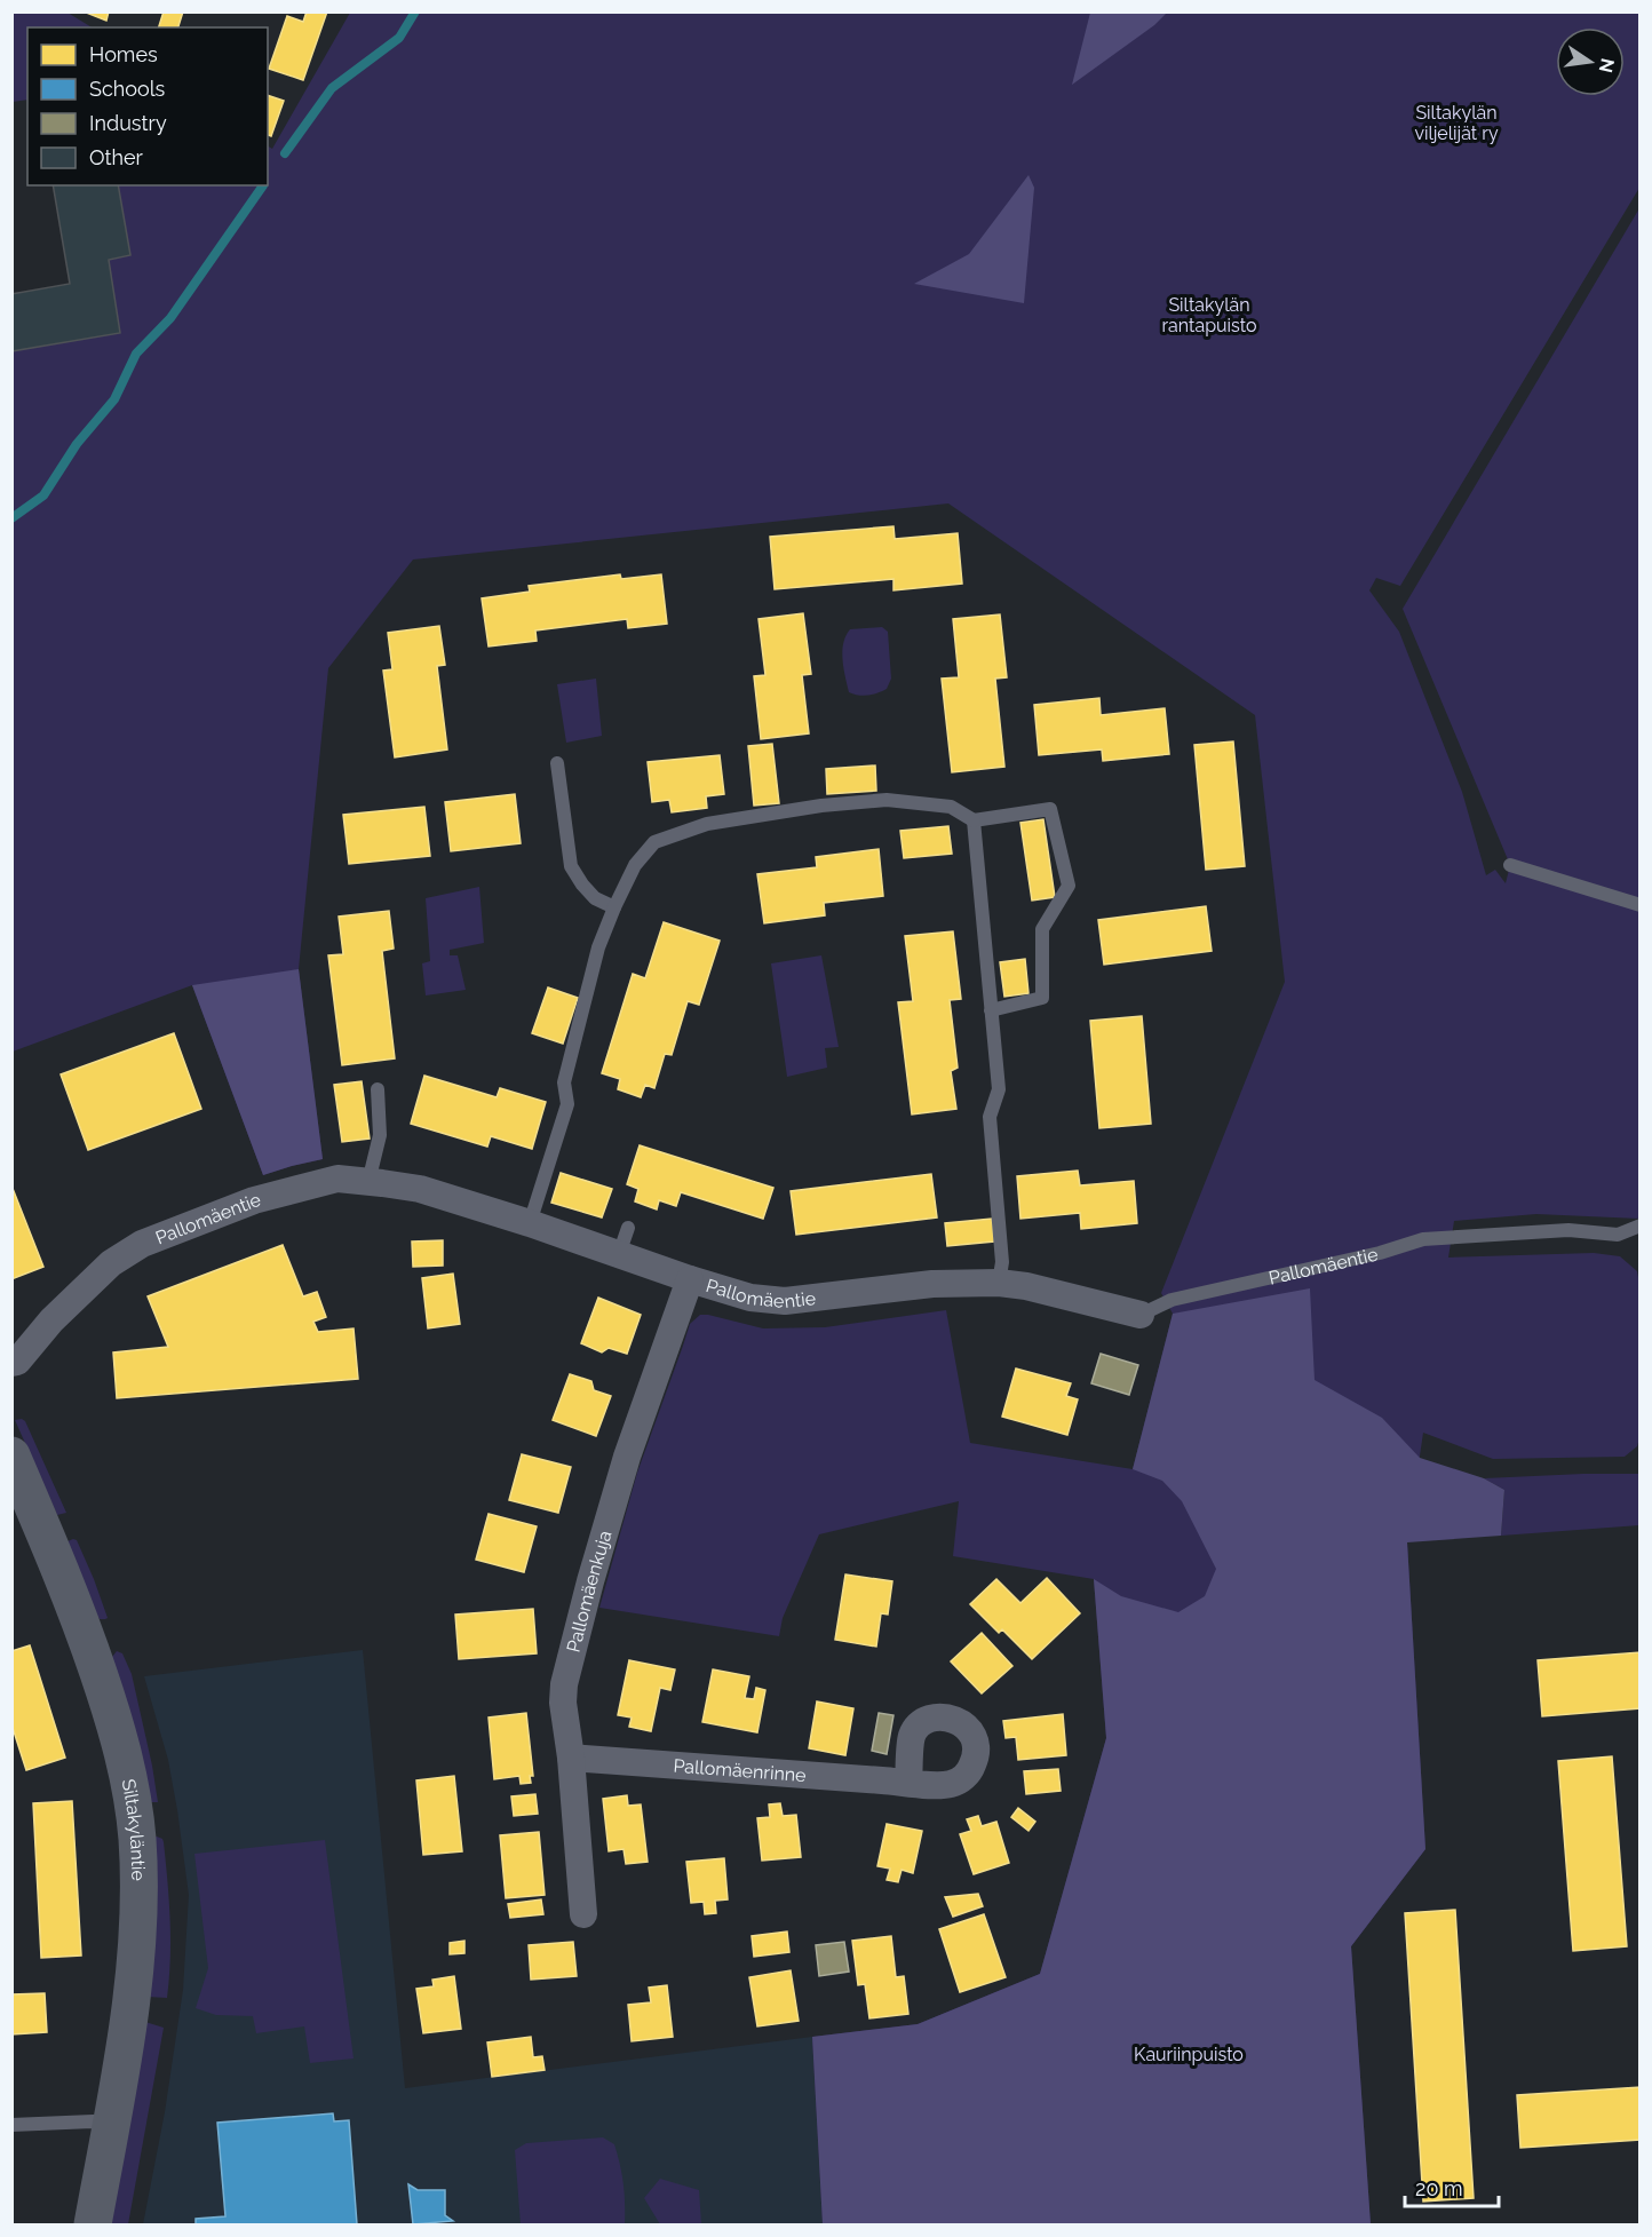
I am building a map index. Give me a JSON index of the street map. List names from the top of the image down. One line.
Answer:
{"streets":{"street":["Pallomäentie","Pallomäenkuja","Pallomäenrinne","Siltakyläntie"]},"crossings":[["Pallomäentie","Pallomäenkuja"],["Pallomäenkuja","Pallomäenrinne"]],"parks":["Siltakylän viljelijät ry","Siltakylän rantapuisto","Kauriinpuisto"],"legend":["Homes","Schools","Industry","Other"],"scale_bar":"20 m","north":"right"}
